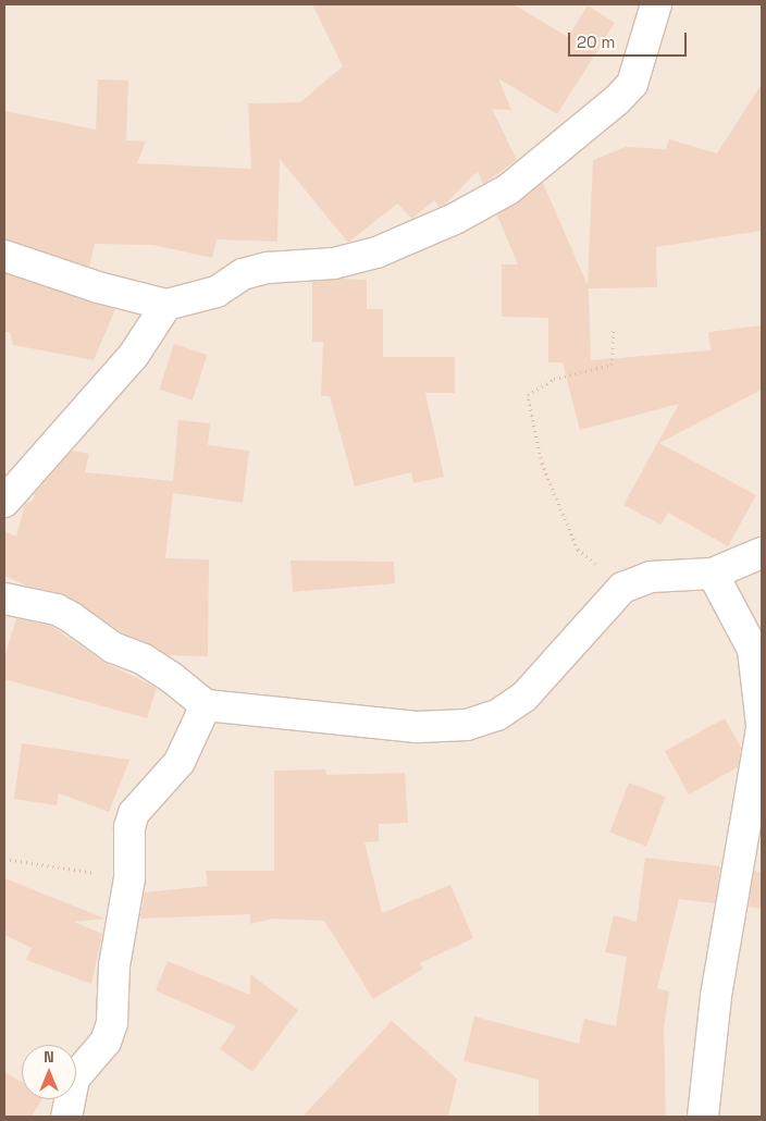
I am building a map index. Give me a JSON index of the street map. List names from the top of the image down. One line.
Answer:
{"scale_bar":"20 m","north":"top"}
